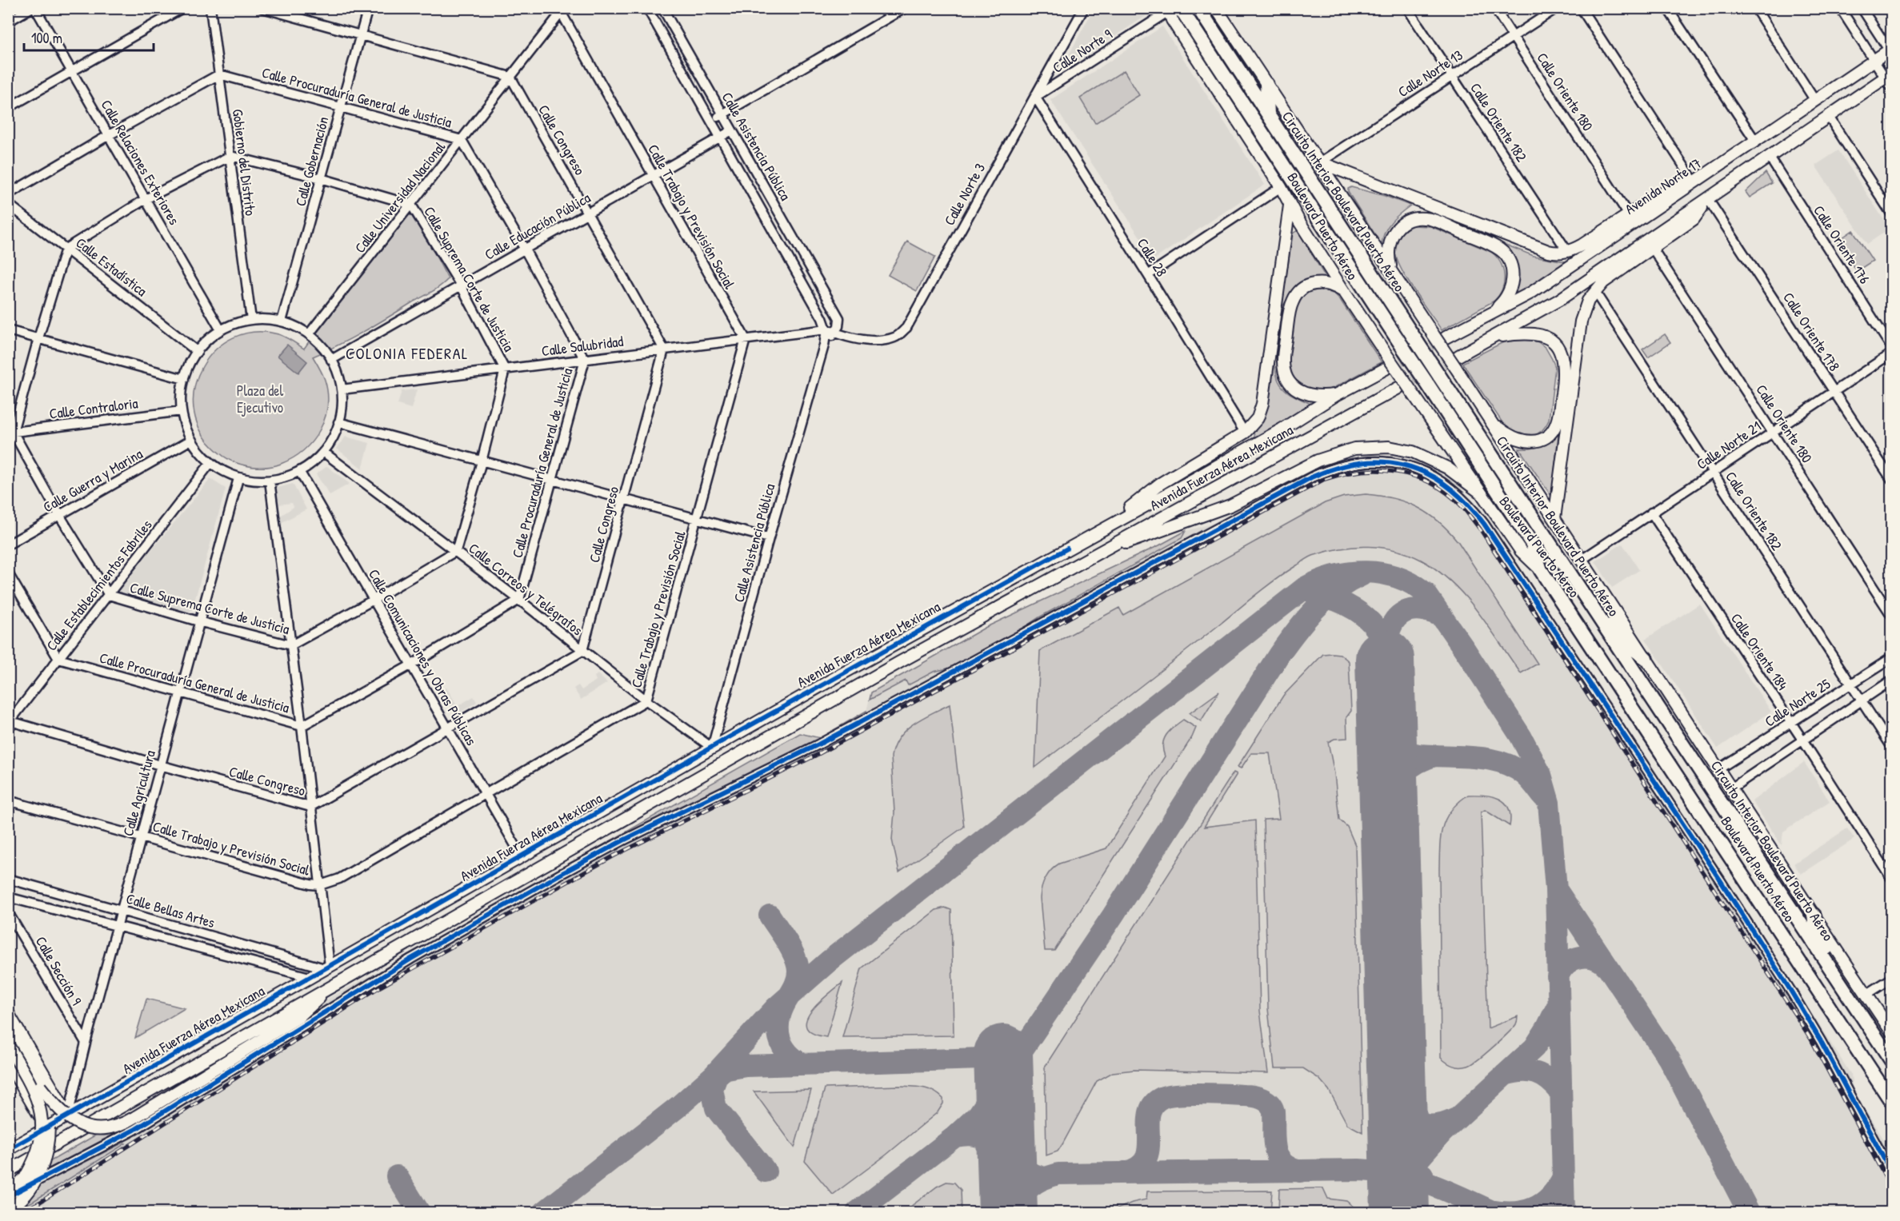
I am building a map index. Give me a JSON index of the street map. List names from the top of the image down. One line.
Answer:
{"streets":{"highway":["Circuito Interior Boulevard Puerto Aéreo","Boulevard Puerto Aéreo"],"main road":["Avenida Norte 17","Avenida Fuerza Aérea Mexicana"],"street":["Calle Norte 9","Calle Norte 13","Calle Oriente 180","Calle Procuraduría General de Justicia","Calle Oriente 182","Calle Congreso","Calle Asistencia Pública","Calle Gobernación","Calle Relaciones Exteriores","Gobierno del Distrito","Calle Norte 3","Calle Universidad Nacional","Calle Trabajo y Previsión Social","Calle Educación Pública","Calle Oriente 176","Calle 28","Calle Estadística","Calle Suprema Corte de Justicia","Calle Oriente 178","Calle Salubridad","Calle Contraloria","Calle Norte 21","Calle Guerra y Marina","Calle Establecimientos Fabriles","Calle Correos y Telégrafos","Calle Oriente 184","Calle Comunicaciones y Obras Públicas","Calle Norte 25","Calle Agricultura","Calle Bellas Artes","Calle Sección 9"]},"crossings":[["Calle Norte 9","Calle Norte 3"],["Calle Norte 9","Circuito Interior Boulevard Puerto Aéreo"],["Calle Norte 9","Boulevard Puerto Aéreo"],["Calle Norte 9","Calle 28"],["Calle Norte 13","Calle Oriente 180"],["Calle Norte 13","Calle Oriente 182"],["Calle Norte 13","Boulevard Puerto Aéreo"],["Calle Oriente 180","Calle Norte 21"],["Calle Procuraduría General de Justicia","Calle Gobernación"],["Calle Procuraduría General de Justicia","Gobierno del Distrito"],["Calle Procuraduría General de Justicia","Calle Universidad Nacional"],["Calle Procuraduría General de Justicia","Calle Educación Pública"],["Calle Procuraduría General de Justicia","Calle Salubridad"],["Calle Procuraduría General de Justicia","Calle Establecimientos Fabriles"],["Calle Procuraduría General de Justicia","Calle Correos y Telégrafos"],["Calle Procuraduría General de Justicia","Calle Comunicaciones y Obras Públicas"],["Calle Procuraduría General de Justicia","Calle Agricultura"],["Calle Oriente 182","Calle Norte 21"],["Calle Oriente 182","Calle Norte 25"],["Calle Congreso","Calle Universidad Nacional"],["Calle Congreso","Calle Educación Pública"],["Calle Congreso","Calle Salubridad"],["Calle Congreso","Calle Establecimientos Fabriles"],["Calle Congreso","Calle Correos y Telégrafos"],["Calle Congreso","Calle Comunicaciones y Obras Públicas"],["Calle Congreso","Calle Agricultura"],["Calle Asistencia Pública","Calle Norte 3"],["Calle Asistencia Pública","Calle Educación Pública"],["Calle Asistencia Pública","Calle Salubridad"],["Calle Asistencia Pública","Avenida Fuerza Aérea Mexicana"],["Calle Asistencia Pública","Calle Correos y Telégrafos"],["Calle Gobernación","Calle Relaciones Exteriores"],["Calle Gobernación","Gobierno del Distrito"],["Calle Gobernación","Calle Universidad Nacional"],["Calle Gobernación","Calle Educación Pública"],["Calle Gobernación","Calle Estadística"],["Calle Gobernación","Calle Suprema Corte de Justicia"],["Calle Gobernación","Calle Salubridad"],["Calle Gobernación","Calle Contraloria"],["Calle Gobernación","Calle Guerra y Marina"],["Calle Gobernación","Calle Establecimientos Fabriles"],["Calle Gobernación","Calle Correos y Telégrafos"],["Calle Gobernación","Calle Comunicaciones y Obras Públicas"],["Calle Gobernación","Calle Agricultura"],["Calle Relaciones Exteriores","Gobierno del Distrito"],["Calle Relaciones Exteriores","Calle Universidad Nacional"],["Calle Relaciones Exteriores","Calle Educación Pública"],["Calle Relaciones Exteriores","Calle Estadística"],["Calle Relaciones Exteriores","Calle Salubridad"],["Calle Relaciones Exteriores","Calle Contraloria"],["Calle Relaciones Exteriores","Calle Guerra y Marina"],["Calle Relaciones Exteriores","Calle Establecimientos Fabriles"],["Calle Relaciones Exteriores","Calle Correos y Telégrafos"],["Calle Relaciones Exteriores","Calle Comunicaciones y Obras Públicas"],["Calle Relaciones Exteriores","Calle Agricultura"],["Gobierno del Distrito","Calle Universidad Nacional"],["Gobierno del Distrito","Calle Educación Pública"],["Gobierno del Distrito","Calle Estadística"],["Gobierno del Distrito","Calle Suprema Corte de Justicia"],["Gobierno del Distrito","Calle Salubridad"],["Gobierno del Distrito","Calle Contraloria"],["Gobierno del Distrito","Calle Guerra y Marina"],["Gobierno del Distrito","Calle Establecimientos Fabriles"],["Gobierno del Distrito","Calle Correos y Telégrafos"],["Gobierno del Distrito","Calle Comunicaciones y Obras Públicas"],["Gobierno del Distrito","Calle Agricultura"],["Calle Norte 3","Calle 28"],["Calle Norte 3","Calle Salubridad"],["Calle Universidad Nacional","Calle Trabajo y Previsión Social"],["Calle Universidad Nacional","Calle Educación Pública"],["Calle Universidad Nacional","Calle Estadística"],["Calle Universidad Nacional","Calle Suprema Corte de Justicia"],["Calle Universidad Nacional","Calle Salubridad"],["Calle Universidad Nacional","Calle Contraloria"],["Calle Universidad Nacional","Calle Guerra y Marina"],["Calle Universidad Nacional","Calle Establecimientos Fabriles"],["Calle Universidad Nacional","Calle Correos y Telégrafos"],["Calle Universidad Nacional","Calle Comunicaciones y Obras Públicas"],["Calle Universidad Nacional","Calle Agricultura"],["Circuito Interior Boulevard Puerto Aéreo","Boulevard Puerto Aéreo"],["Calle Trabajo y Previsión Social","Calle Educación Pública"],["Calle Trabajo y Previsión Social","Calle Salubridad"],["Calle Trabajo y Previsión Social","Calle Correos y Telégrafos"],["Calle Trabajo y Previsión Social","Calle Comunicaciones y Obras Públicas"],["Calle Trabajo y Previsión Social","Calle Agricultura"],["Calle Educación Pública","Calle Estadística"],["Calle Educación Pública","Calle Suprema Corte de Justicia"],["Calle Educación Pública","Calle Salubridad"],["Calle Educación Pública","Calle Contraloria"],["Calle Educación Pública","Calle Guerra y Marina"],["Calle Educación Pública","Calle Establecimientos Fabriles"],["Calle Educación Pública","Calle Correos y Telégrafos"],["Calle Educación Pública","Calle Comunicaciones y Obras Públicas"],["Calle Educación Pública","Calle Agricultura"],["Boulevard Puerto Aéreo","Calle Norte 21"],["Boulevard Puerto Aéreo","Avenida Fuerza Aérea Mexicana"],["Boulevard Puerto Aéreo","Calle Norte 25"],["Calle Estadística","Calle Salubridad"],["Calle Estadística","Calle Contraloria"],["Calle Estadística","Calle Guerra y Marina"],["Calle Estadística","Calle Establecimientos Fabriles"],["Calle Estadística","Calle Correos y Telégrafos"],["Calle Estadística","Calle Comunicaciones y Obras Públicas"],["Calle Estadística","Calle Agricultura"],["Calle Suprema Corte de Justicia","Calle Salubridad"],["Calle Suprema Corte de Justicia","Calle Contraloria"],["Calle Suprema Corte de Justicia","Calle Guerra y Marina"],["Calle Suprema Corte de Justicia","Calle Establecimientos Fabriles"],["Calle Suprema Corte de Justicia","Calle Correos y Telégrafos"],["Calle Suprema Corte de Justicia","Calle Comunicaciones y Obras Públicas"],["Calle Suprema Corte de Justicia","Calle Agricultura"],["Calle Oriente 178","Calle Norte 21"],["Calle Salubridad","Calle Contraloria"],["Calle Salubridad","Calle Guerra y Marina"],["Calle Salubridad","Calle Establecimientos Fabriles"],["Calle Salubridad","Calle Correos y Telégrafos"],["Calle Salubridad","Calle Comunicaciones y Obras Públicas"],["Calle Salubridad","Calle Agricultura"],["Calle Contraloria","Calle Guerra y Marina"],["Calle Contraloria","Calle Establecimientos Fabriles"],["Calle Contraloria","Calle Correos y Telégrafos"],["Calle Contraloria","Calle Comunicaciones y Obras Públicas"],["Calle Contraloria","Calle Agricultura"],["Calle Norte 21","Calle Oriente 184"],["Avenida Fuerza Aérea Mexicana","Calle Correos y Telégrafos"],["Avenida Fuerza Aérea Mexicana","Calle Comunicaciones y Obras Públicas"],["Avenida Fuerza Aérea Mexicana","Calle Agricultura"],["Avenida Fuerza Aérea Mexicana","Calle Bellas Artes"],["Calle Guerra y Marina","Calle Establecimientos Fabriles"],["Calle Guerra y Marina","Calle Correos y Telégrafos"],["Calle Guerra y Marina","Calle Comunicaciones y Obras Públicas"],["Calle Guerra y Marina","Calle Agricultura"],["Calle Establecimientos Fabriles","Calle Correos y Telégrafos"],["Calle Establecimientos Fabriles","Calle Comunicaciones y Obras Públicas"],["Calle Establecimientos Fabriles","Calle Agricultura"],["Calle Correos y Telégrafos","Calle Comunicaciones y Obras Públicas"],["Calle Correos y Telégrafos","Calle Agricultura"],["Calle Oriente 184","Calle Norte 25"],["Calle Comunicaciones y Obras Públicas","Calle Agricultura"],["Calle Agricultura","Calle Bellas Artes"],["Calle Agricultura","Calle Sección 9"]],"districts":["COLONIA FEDERAL"],"parks":["Plaza del Ejecutivo"],"scale_bar":"100 m"}
